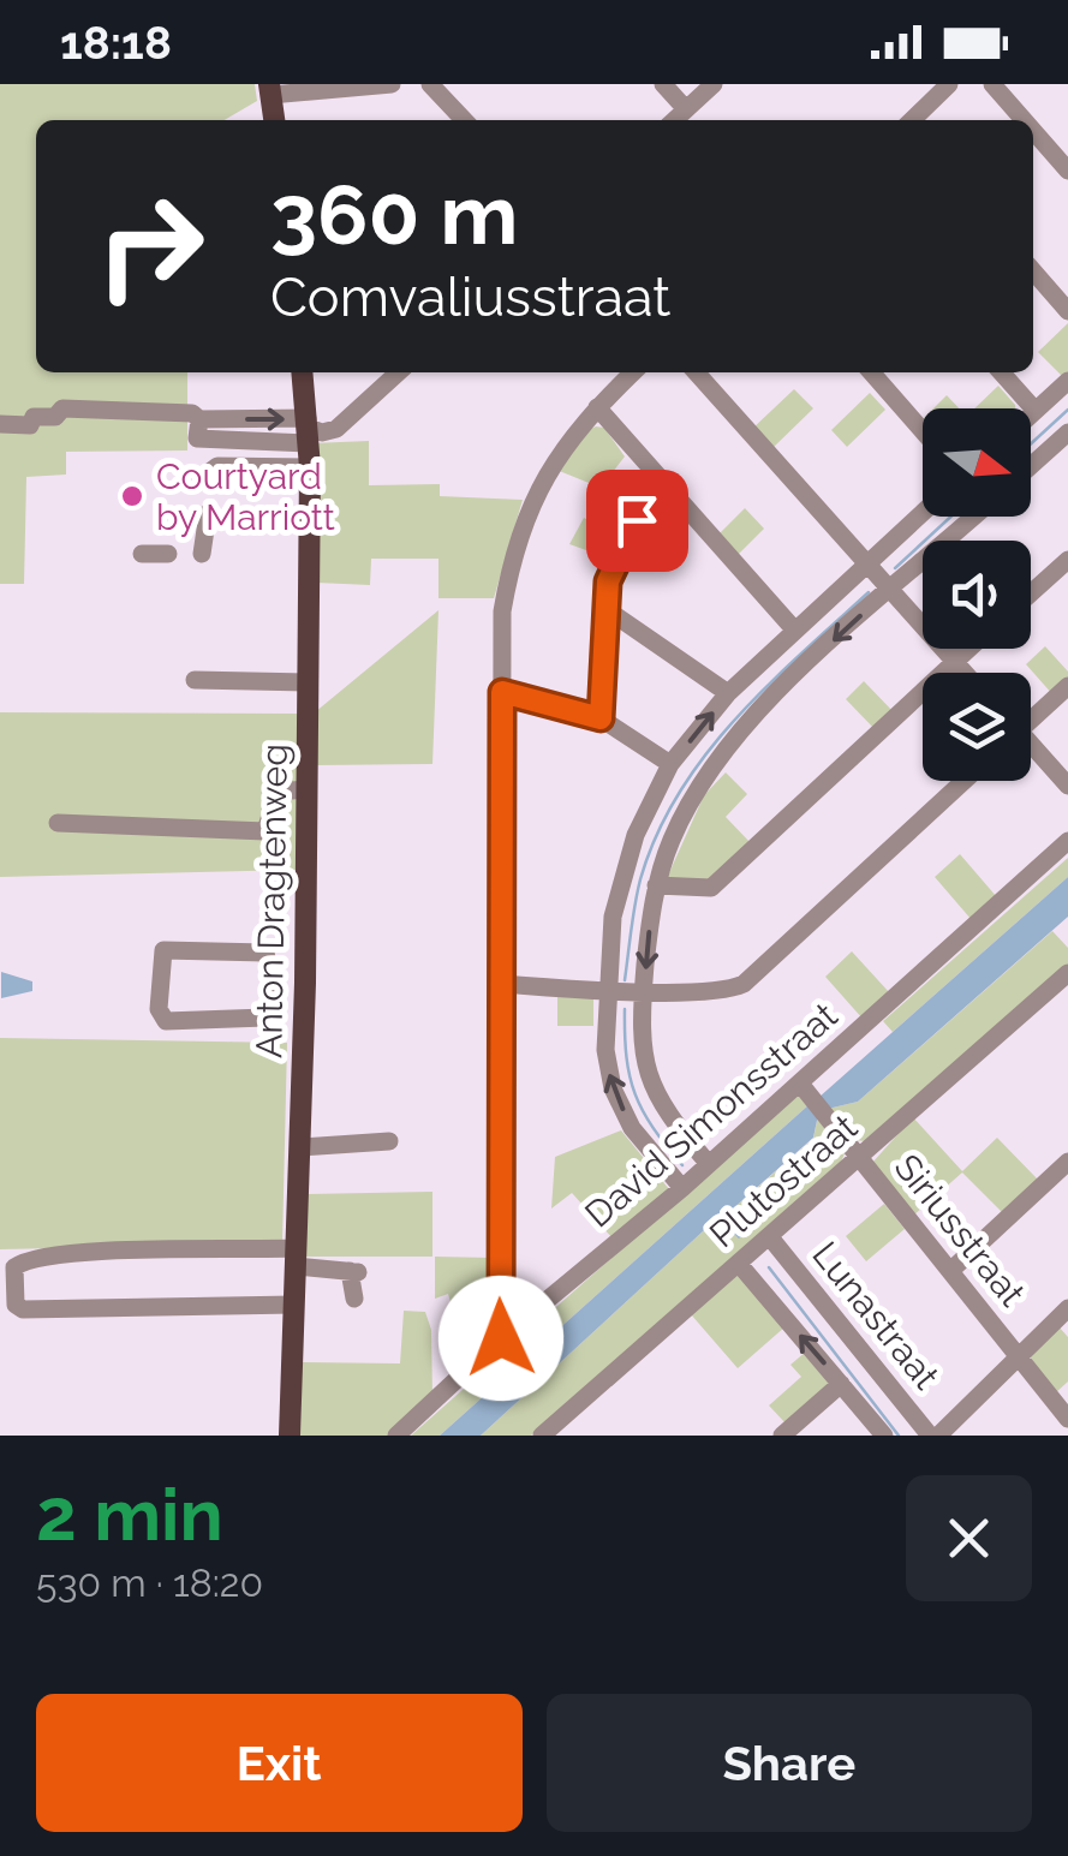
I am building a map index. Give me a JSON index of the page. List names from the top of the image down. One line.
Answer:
{"streets":{"main road":["Anton Dragtenweg"],"street":["David Simonsstraat","Plutostraat","Siriusstraat","Lunastraat"]},"crossings":[["David Simonsstraat","Siriusstraat"],["Plutostraat","Siriusstraat"],["Plutostraat","Lunastraat"]],"places":["Courtyard by Marriott"],"north":"right","page":{"status":"18:18","turn":["360 m","Comvaliusstraat"],"heading":["2 min","530 m · 18:20"],"buttons":["Exit","Share"]}}
